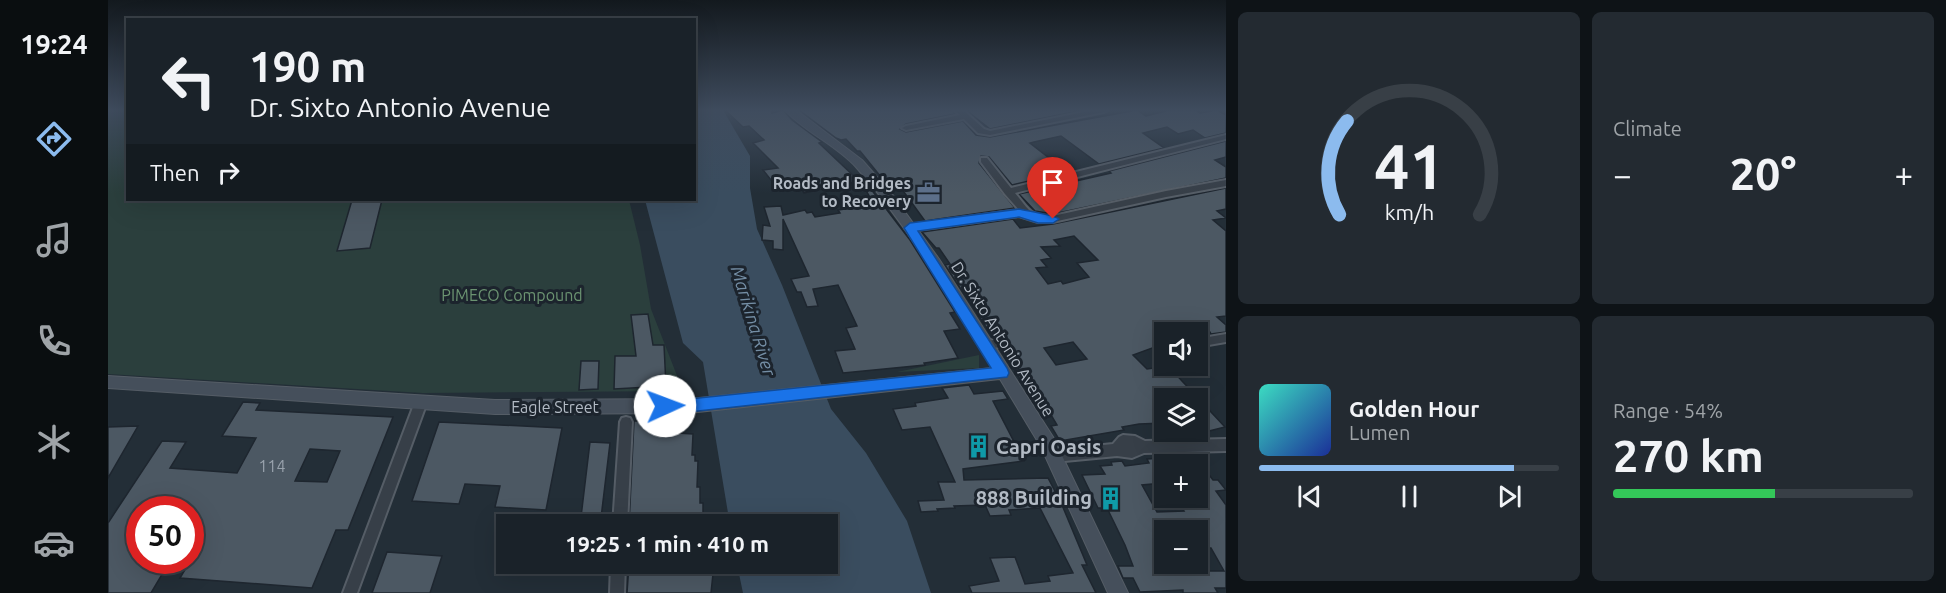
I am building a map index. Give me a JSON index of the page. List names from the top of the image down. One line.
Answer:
{"streets":{"main road":["Dr. Sixto Antonio Avenue","Eagle Street"]},"crossings":[["Dr. Sixto Antonio Avenue","Eagle Street"]],"water":["Marikina River"],"parks":["PIMECO Compound"],"places":{"office":["Roads and Bridges to Recovery"],"building":["Capri Oasis","888 Building"]},"house_numbers":["114"],"page":{"tabs":"19:24","tile":["Climate",["Range · 54%","270 km"]],"turn":["190 m","Dr. Sixto Antonio Avenue"],"then":"Then","heat":["−","20°","+"],"map_buttons":["+","−"],"song":["Golden Hour","Lumen"],"limit":"50","trip":"19:25 · 1 min · 410 m","gauge":["41","km/h"]}}
